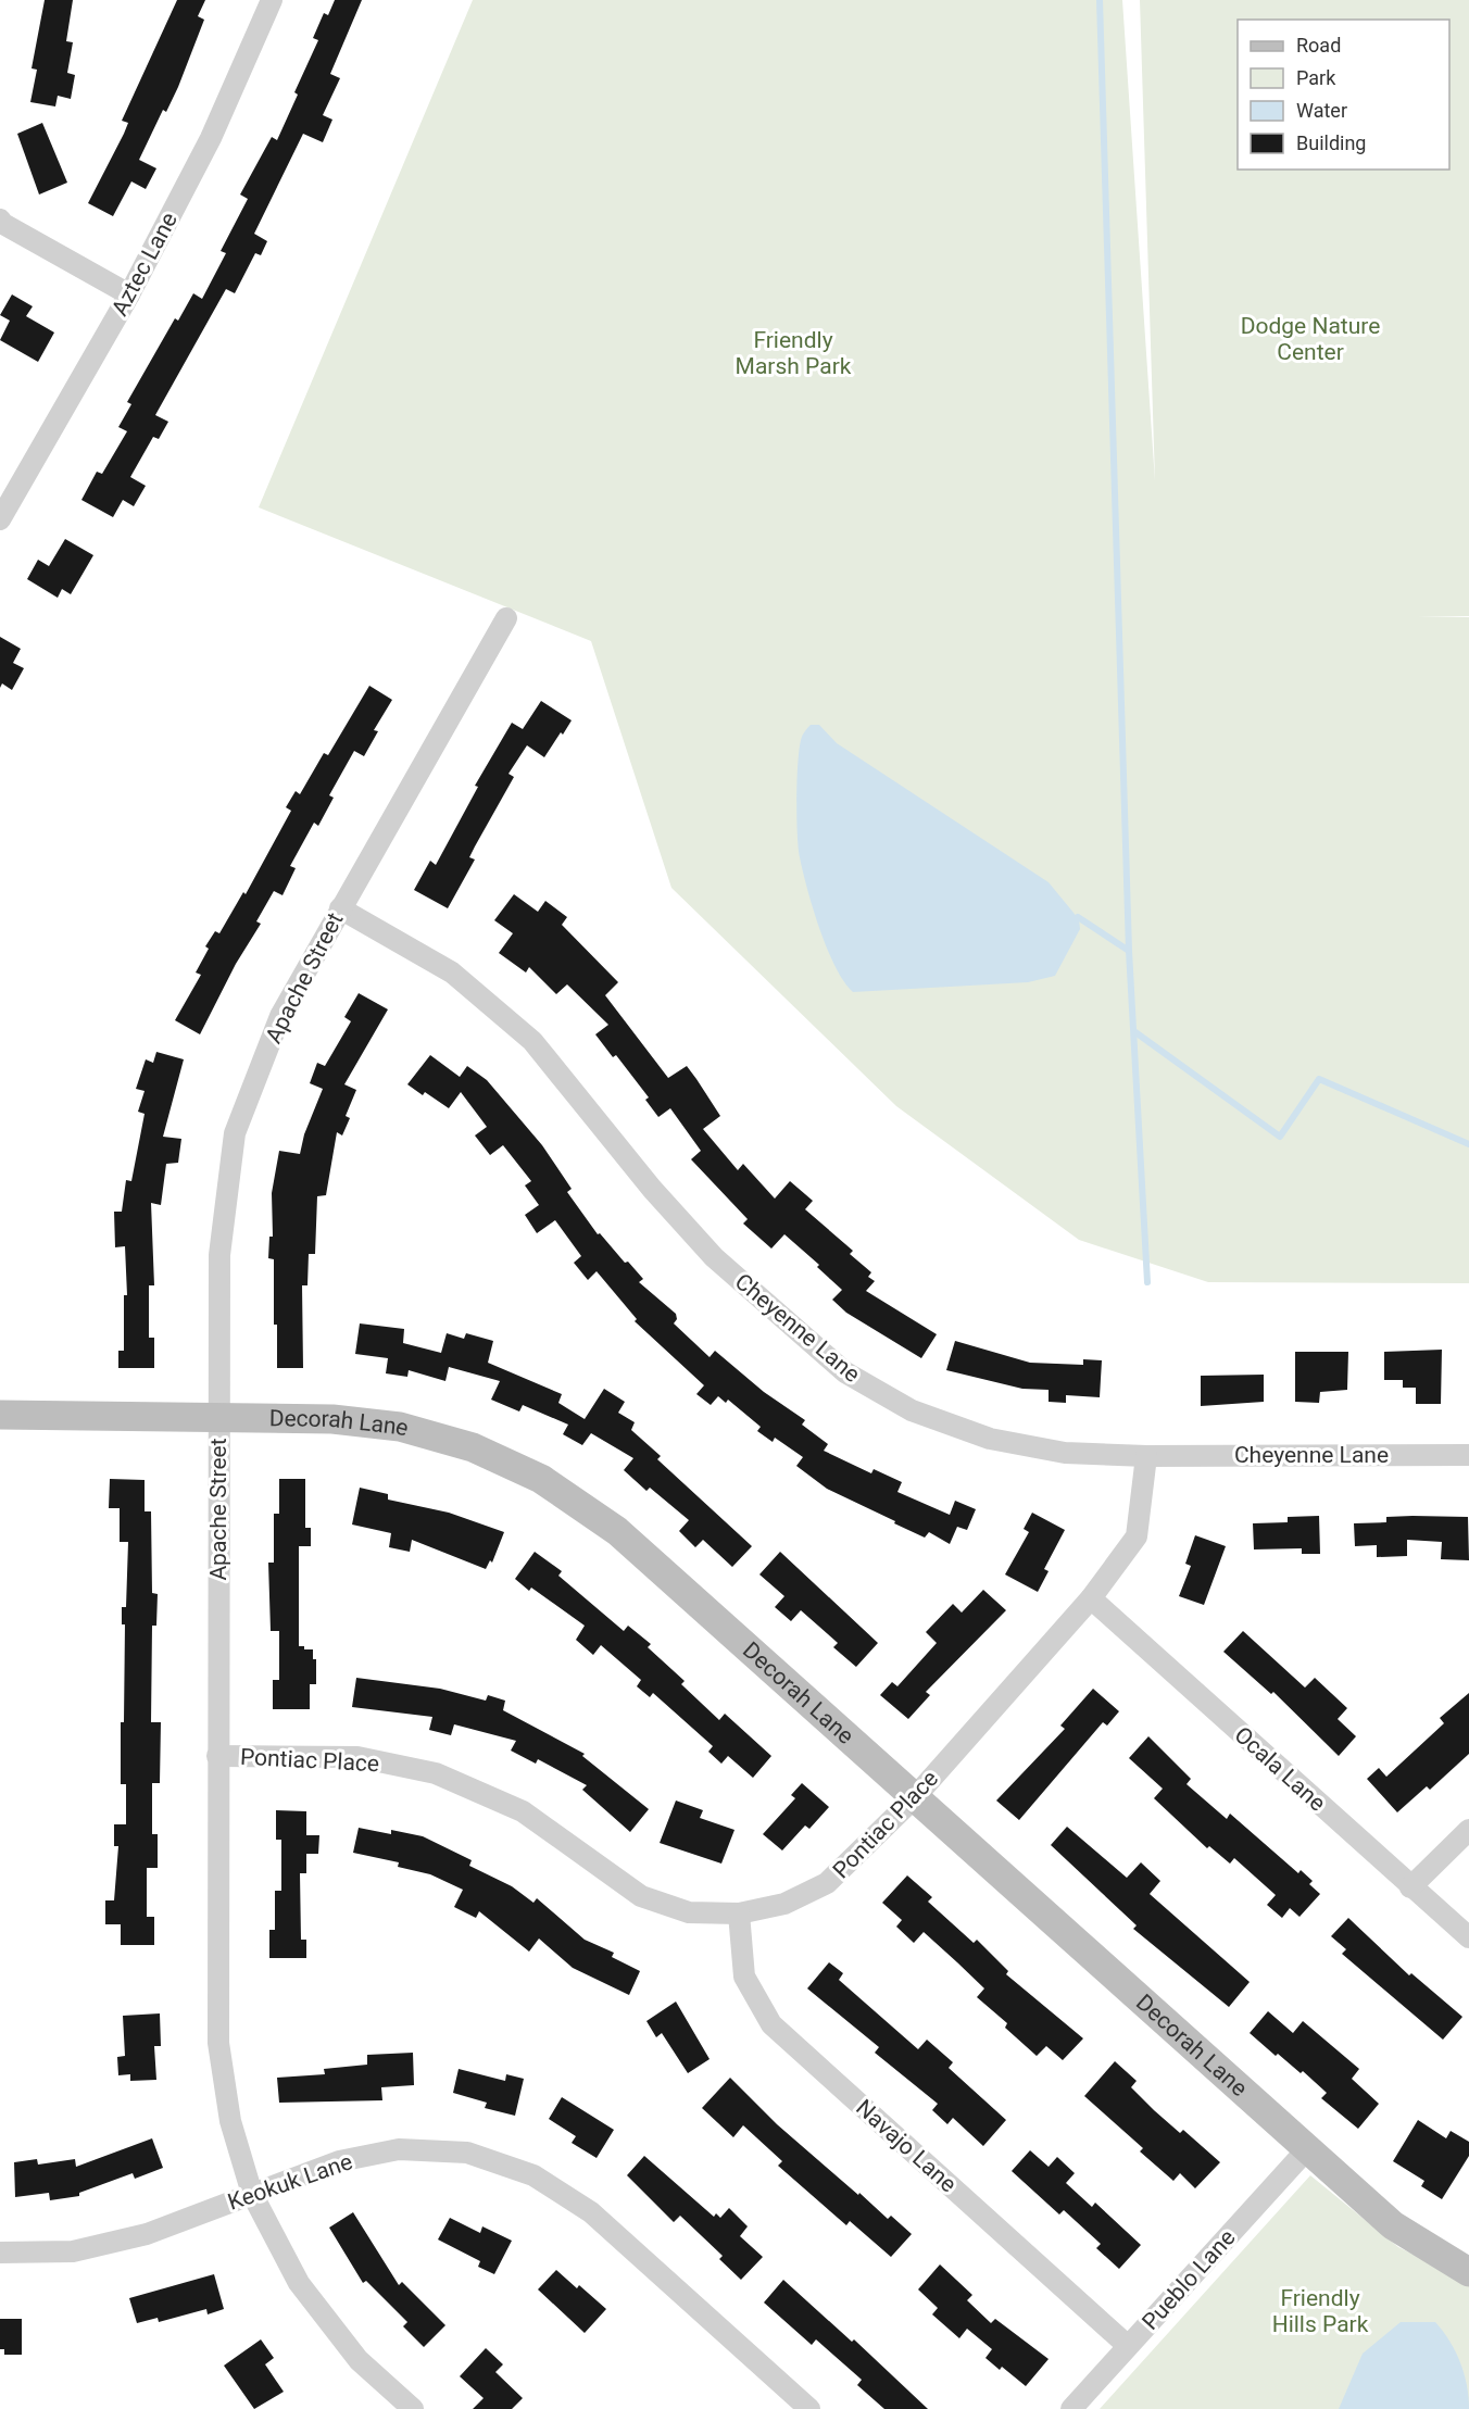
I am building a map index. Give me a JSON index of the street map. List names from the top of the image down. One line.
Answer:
{"streets":{"street":["Aztec Lane","Apache Street","Cheyenne Lane","Decorah Lane","Pontiac Place","Ocala Lane","Navajo Lane","Keokuk Lane","Pueblo Lane"]},"crossings":[["Apache Street","Cheyenne Lane"],["Apache Street","Decorah Lane"],["Apache Street","Pontiac Place"],["Apache Street","Keokuk Lane"],["Cheyenne Lane","Pontiac Place"],["Decorah Lane","Pontiac Place"],["Decorah Lane","Pueblo Lane"],["Pontiac Place","Ocala Lane"],["Pontiac Place","Navajo Lane"],["Navajo Lane","Pueblo Lane"]],"parks":["Dodge Nature Center","Friendly Marsh Park","Friendly Hills Park"],"legend":["Road","Park","Water","Building"]}
